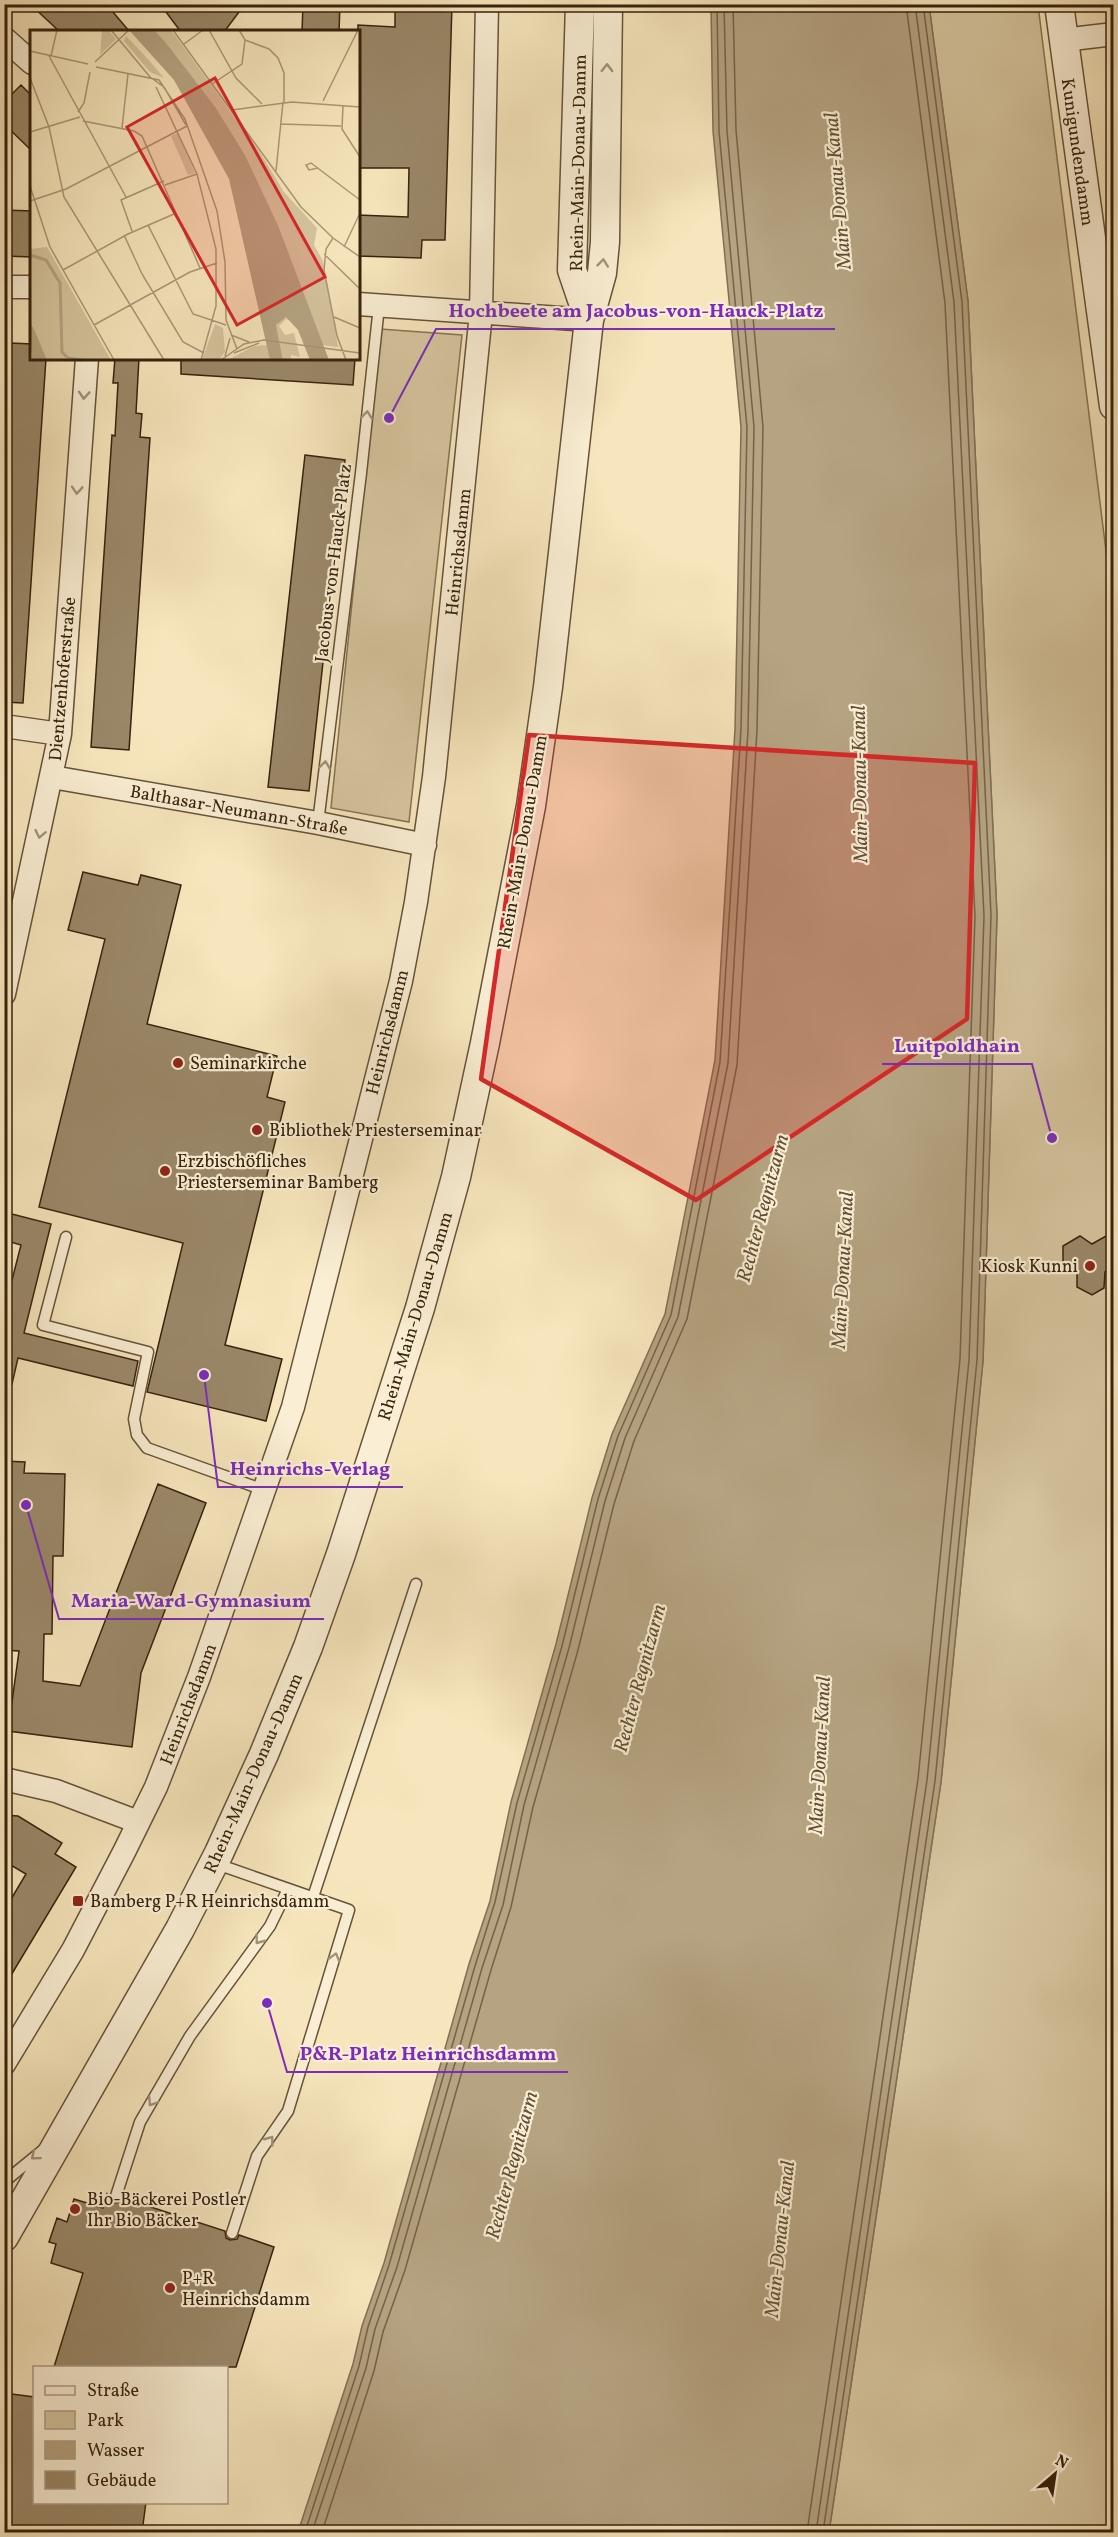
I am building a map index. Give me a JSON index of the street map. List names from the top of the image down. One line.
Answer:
{"streets":{"street":["Kunigundendamm","Rhein-Main-Donau-Damm","Heinrichsdamm","Dientzenhoferstraße","Balthasar-Neumann-Straße"],"lane":["Jacobus-von-Hauck-Platz"]},"crossings":[["Heinrichsdamm","Balthasar-Neumann-Straße"],["Jacobus-von-Hauck-Platz","Balthasar-Neumann-Straße"],["Dientzenhoferstraße","Balthasar-Neumann-Straße"]],"one_way":["Jacobus-von-Hauck-Platz","Dientzenhoferstraße"],"water":["Main-Donau-Kanal","Rechter Regnitzarm"],"places":{"other":["Hochbeete am Jacobus-von-Hauck-Platz","Seminarkirche","Bibliothek Priesterseminar","Luitpoldhain","Erzbischöfliches Priesterseminar Bamberg","Kiosk Kunni","Heinrichs-Verlag","Maria-Ward-Gymnasium","P&R-Platz Heinrichsdamm","Bio-Bäckerei Postler Ihr Bio Bäcker","P+R Heinrichsdamm"],"transit":["Bamberg P+R Heinrichsdamm"]},"legend":["Straße","Park","Wasser","Gebäude"],"north":"top right"}
